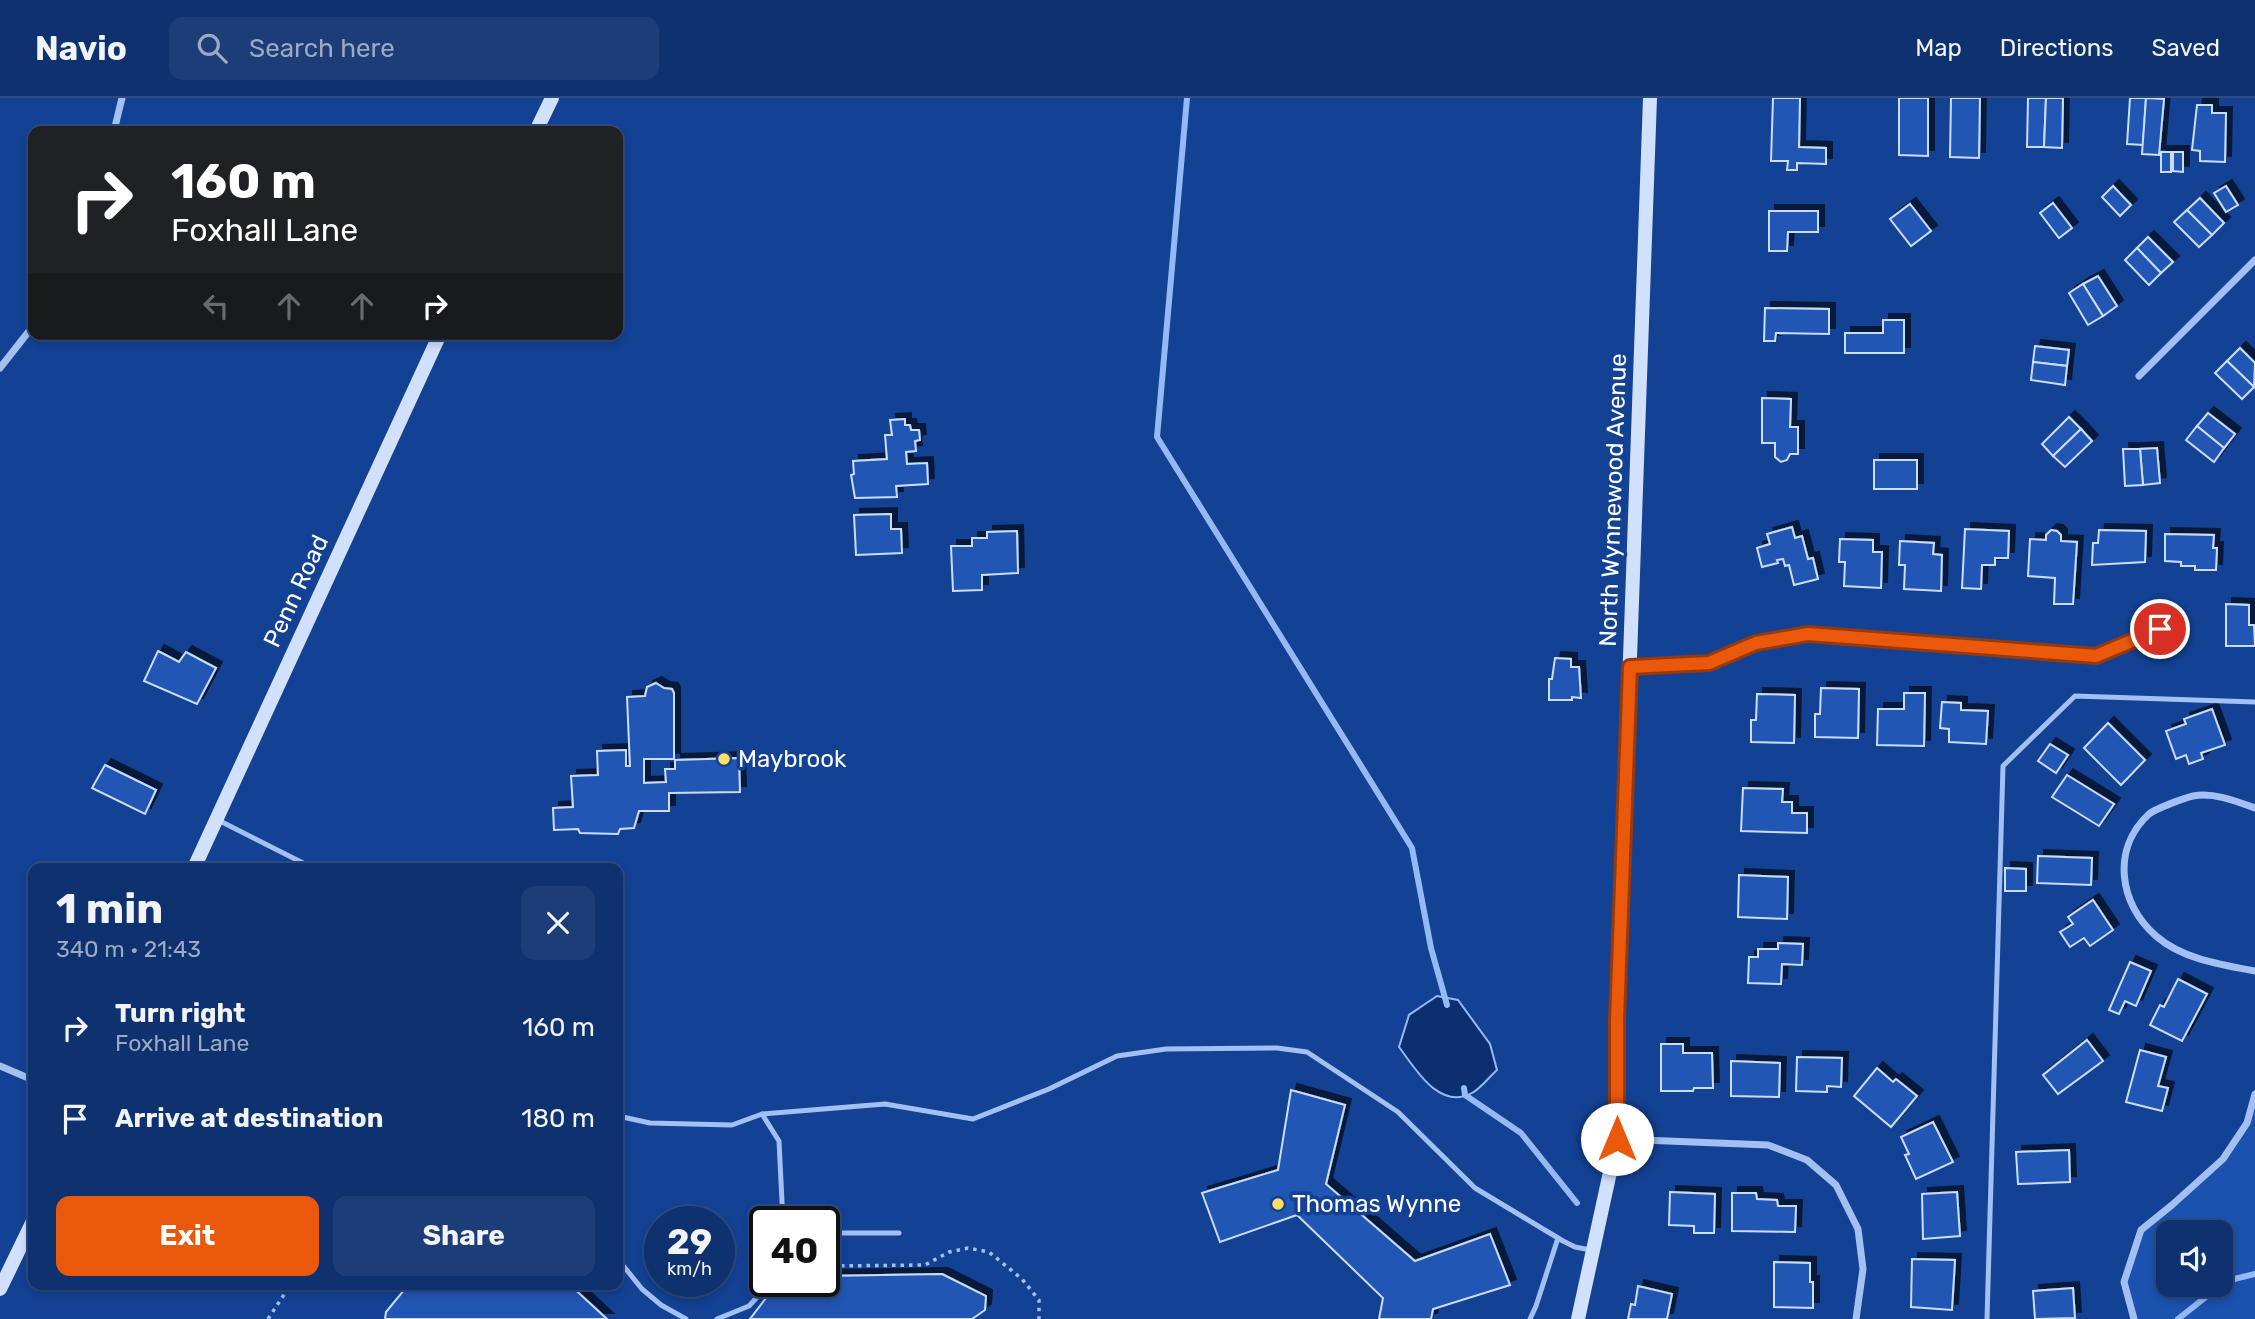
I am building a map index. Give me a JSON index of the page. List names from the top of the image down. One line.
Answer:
{"streets":{"street":["North Wynnewood Avenue","Penn Road"]},"places":["Maybrook","Thomas Wynne"],"page":{"header":"Navio","search":"Search here","nav":["Map","Directions","Saved"],"turn":["160 m","Foxhall Lane"],"heading":["1 min","340 m · 21:43"],"list":[{"name":"Turn right","note":"Foxhall Lane","value":"160 m"},{"name":"Arrive at destination","value":"180 m"}],"buttons":["Exit","Share"],"speed":"29 km/h","limit":"40"}}
